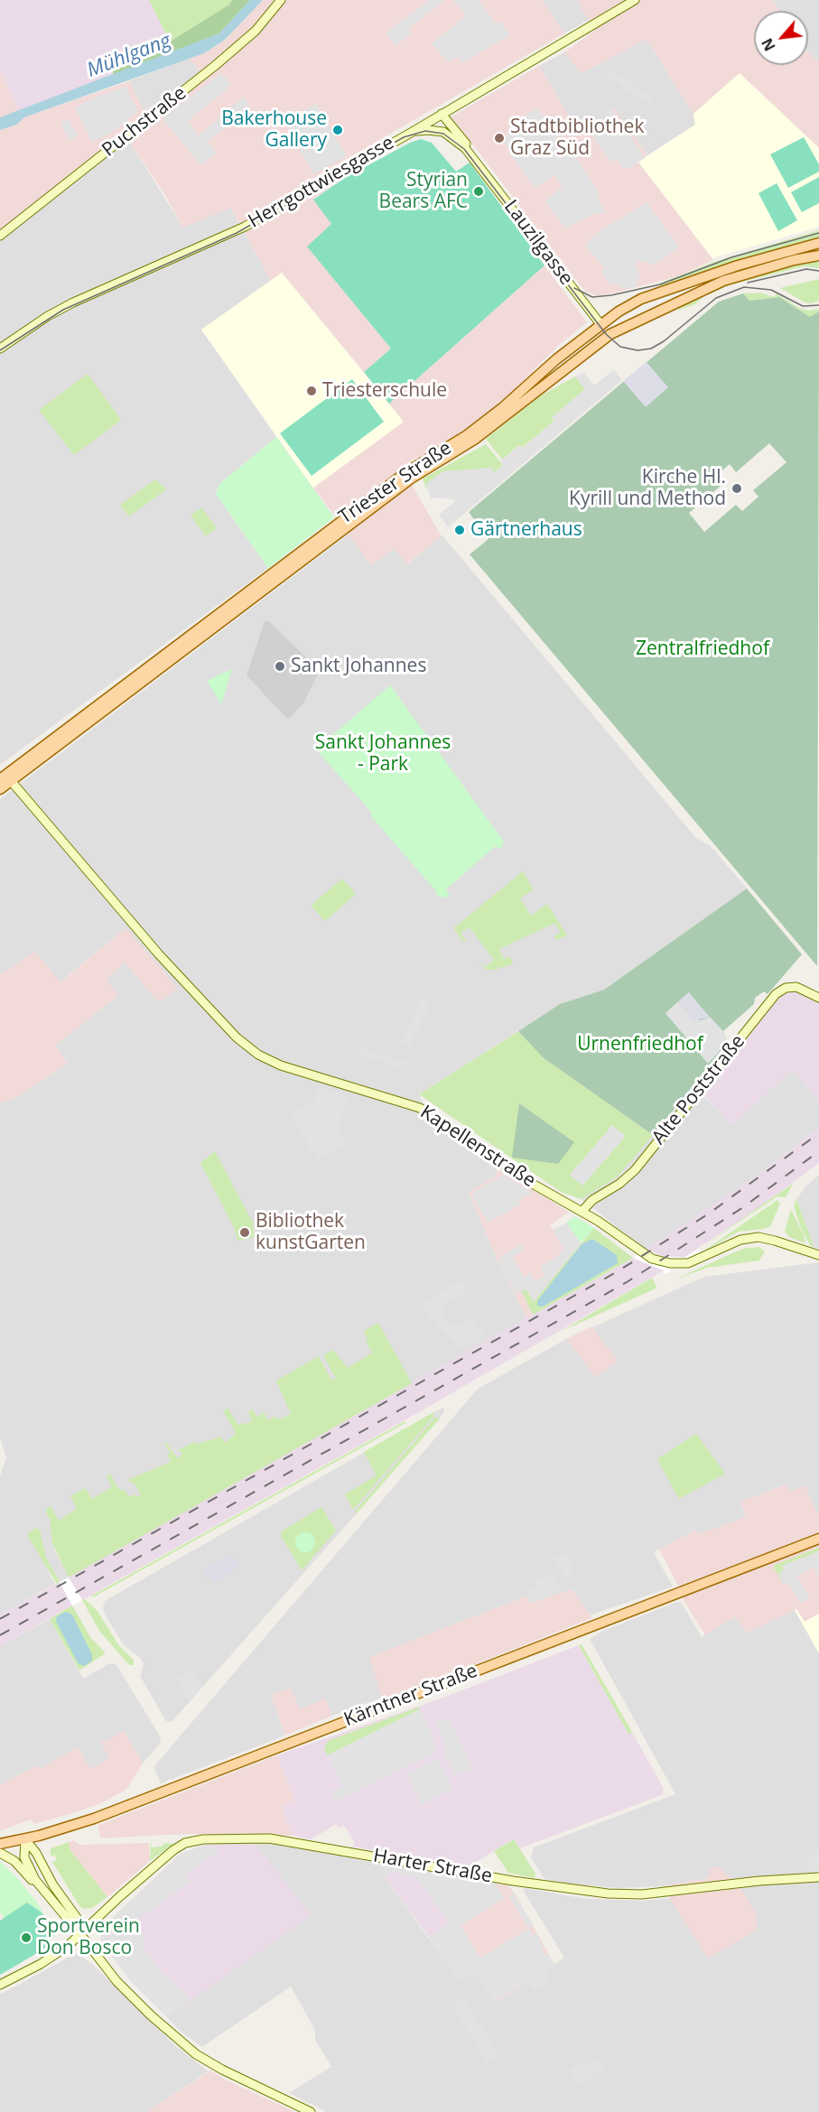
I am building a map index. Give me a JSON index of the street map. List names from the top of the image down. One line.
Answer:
{"streets":{"main road":["Puchstraße","Herrgottwiesgasse","Lauzilgasse","Triester Straße","Alte Poststraße","Kapellenstraße","Kärntner Straße","Harter Straße"]},"crossings":[["Herrgottwiesgasse","Lauzilgasse"],["Lauzilgasse","Triester Straße"],["Triester Straße","Kapellenstraße"],["Alte Poststraße","Kapellenstraße"]],"water":["Mühlgang"],"parks":["Zentralfriedhof","Sankt Johannes - Park","Urnenfriedhof"],"places":["Bakerhouse Gallery","Stadtbibliothek Graz Süd","Styrian Bears AFC","Triesterschule","Kirche Hl. Kyrill und Method","Gärtnerhaus","Sankt Johannes","Bibliothek kunstGarten","Sportverein Don Bosco"],"north":"bottom left"}
